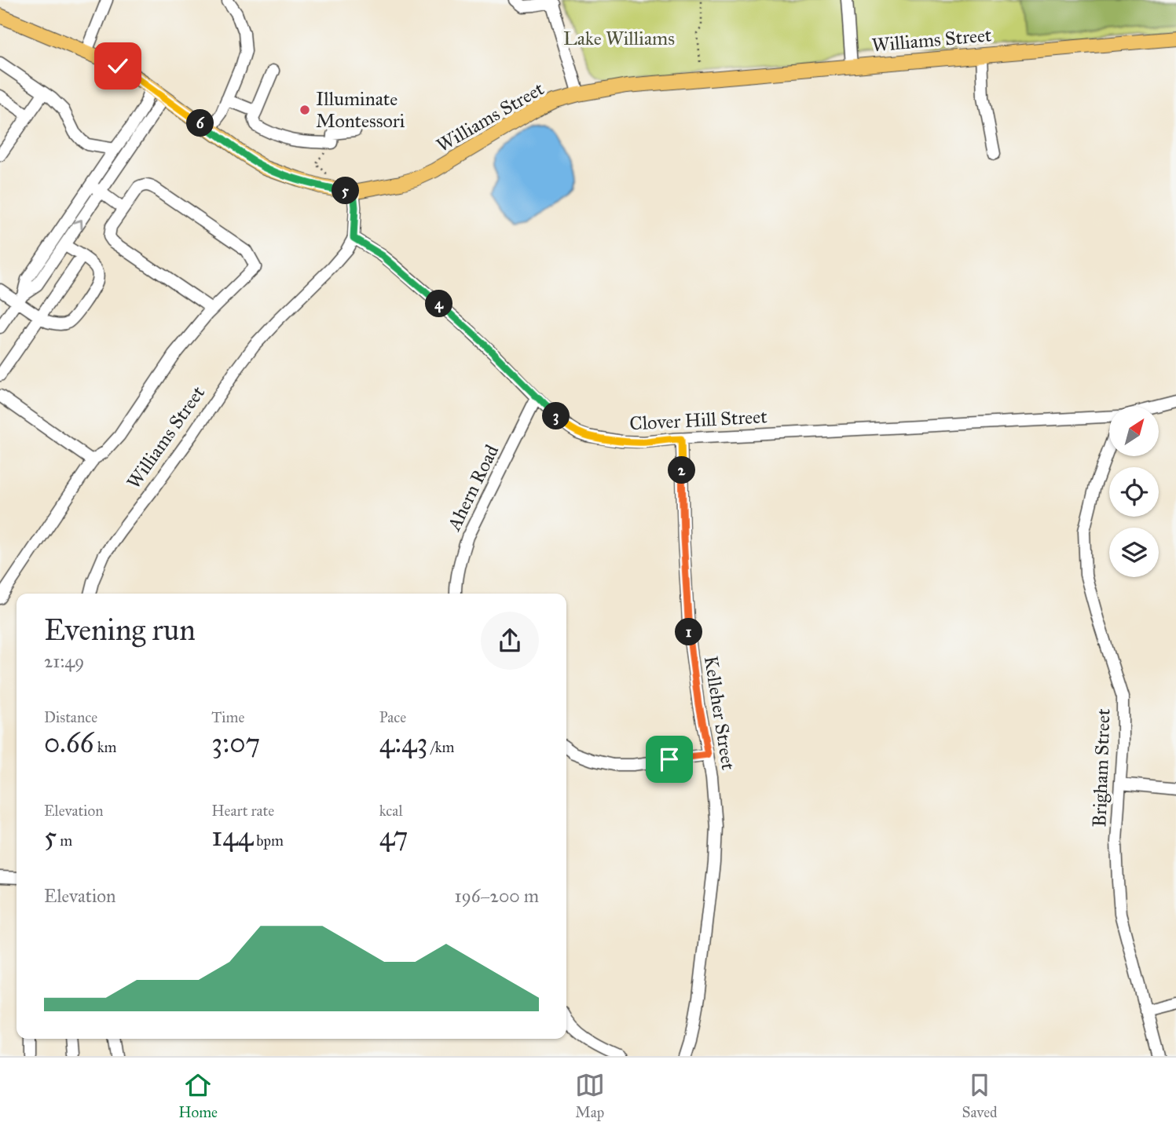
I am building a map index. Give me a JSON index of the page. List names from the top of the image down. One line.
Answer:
{"streets":{"main road":["Williams Street"],"street":["Clover Hill Street","Ahern Road","Kelleher Street","Brigham Street"]},"crossings":[["Williams Street","Clover Hill Street"],["Clover Hill Street","Ahern Road"],["Clover Hill Street","Kelleher Street"]],"parks":["Lake Williams"],"places":["Illuminate Montessori"],"north":"top right","page":{"pins":["6","5","4","3","2","1"],"heading":["Evening run","21:49"],"stats":[["Distance","0.66 km"],["Time","3:07"],["Pace","4:43 /km"],["Elevation","5 m"],["Heart rate","144 bpm"],["kcal","47"]],"chart":["Elevation","196–200 m"],"tabs":["Home","Map","Saved"]}}
